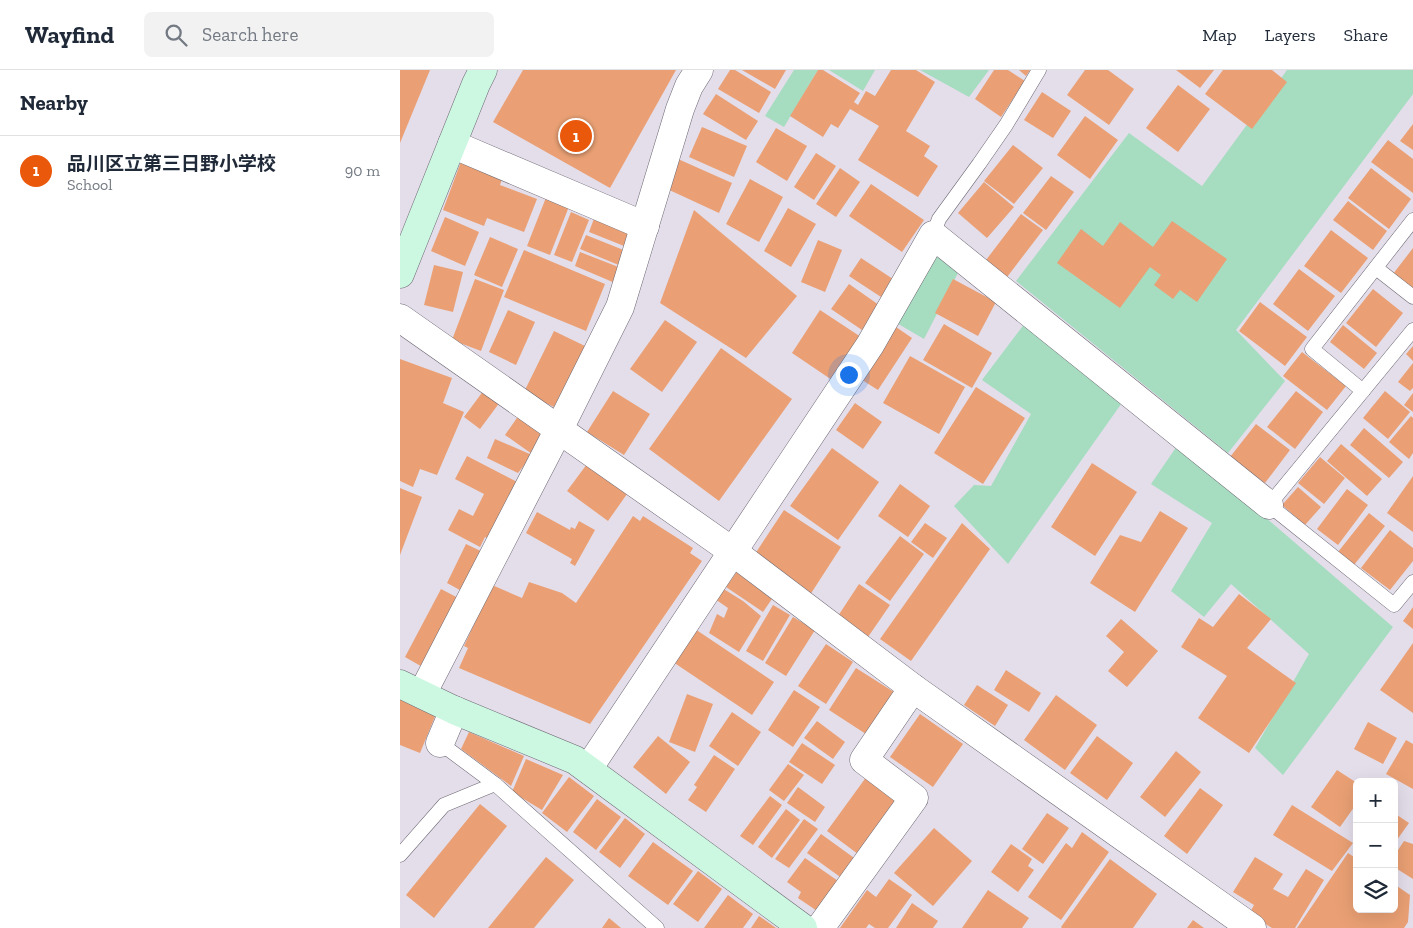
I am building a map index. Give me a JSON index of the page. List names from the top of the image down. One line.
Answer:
{"page":{"header":"Wayfind","search":"Search here","nav":["Map","Layers","Share"],"heading":"Nearby","pins":"1","list":[{"mark":"1","name":"品川区立第三日野小学校","note":"School","value":"90 m"}],"map_buttons":["+","−"]}}
